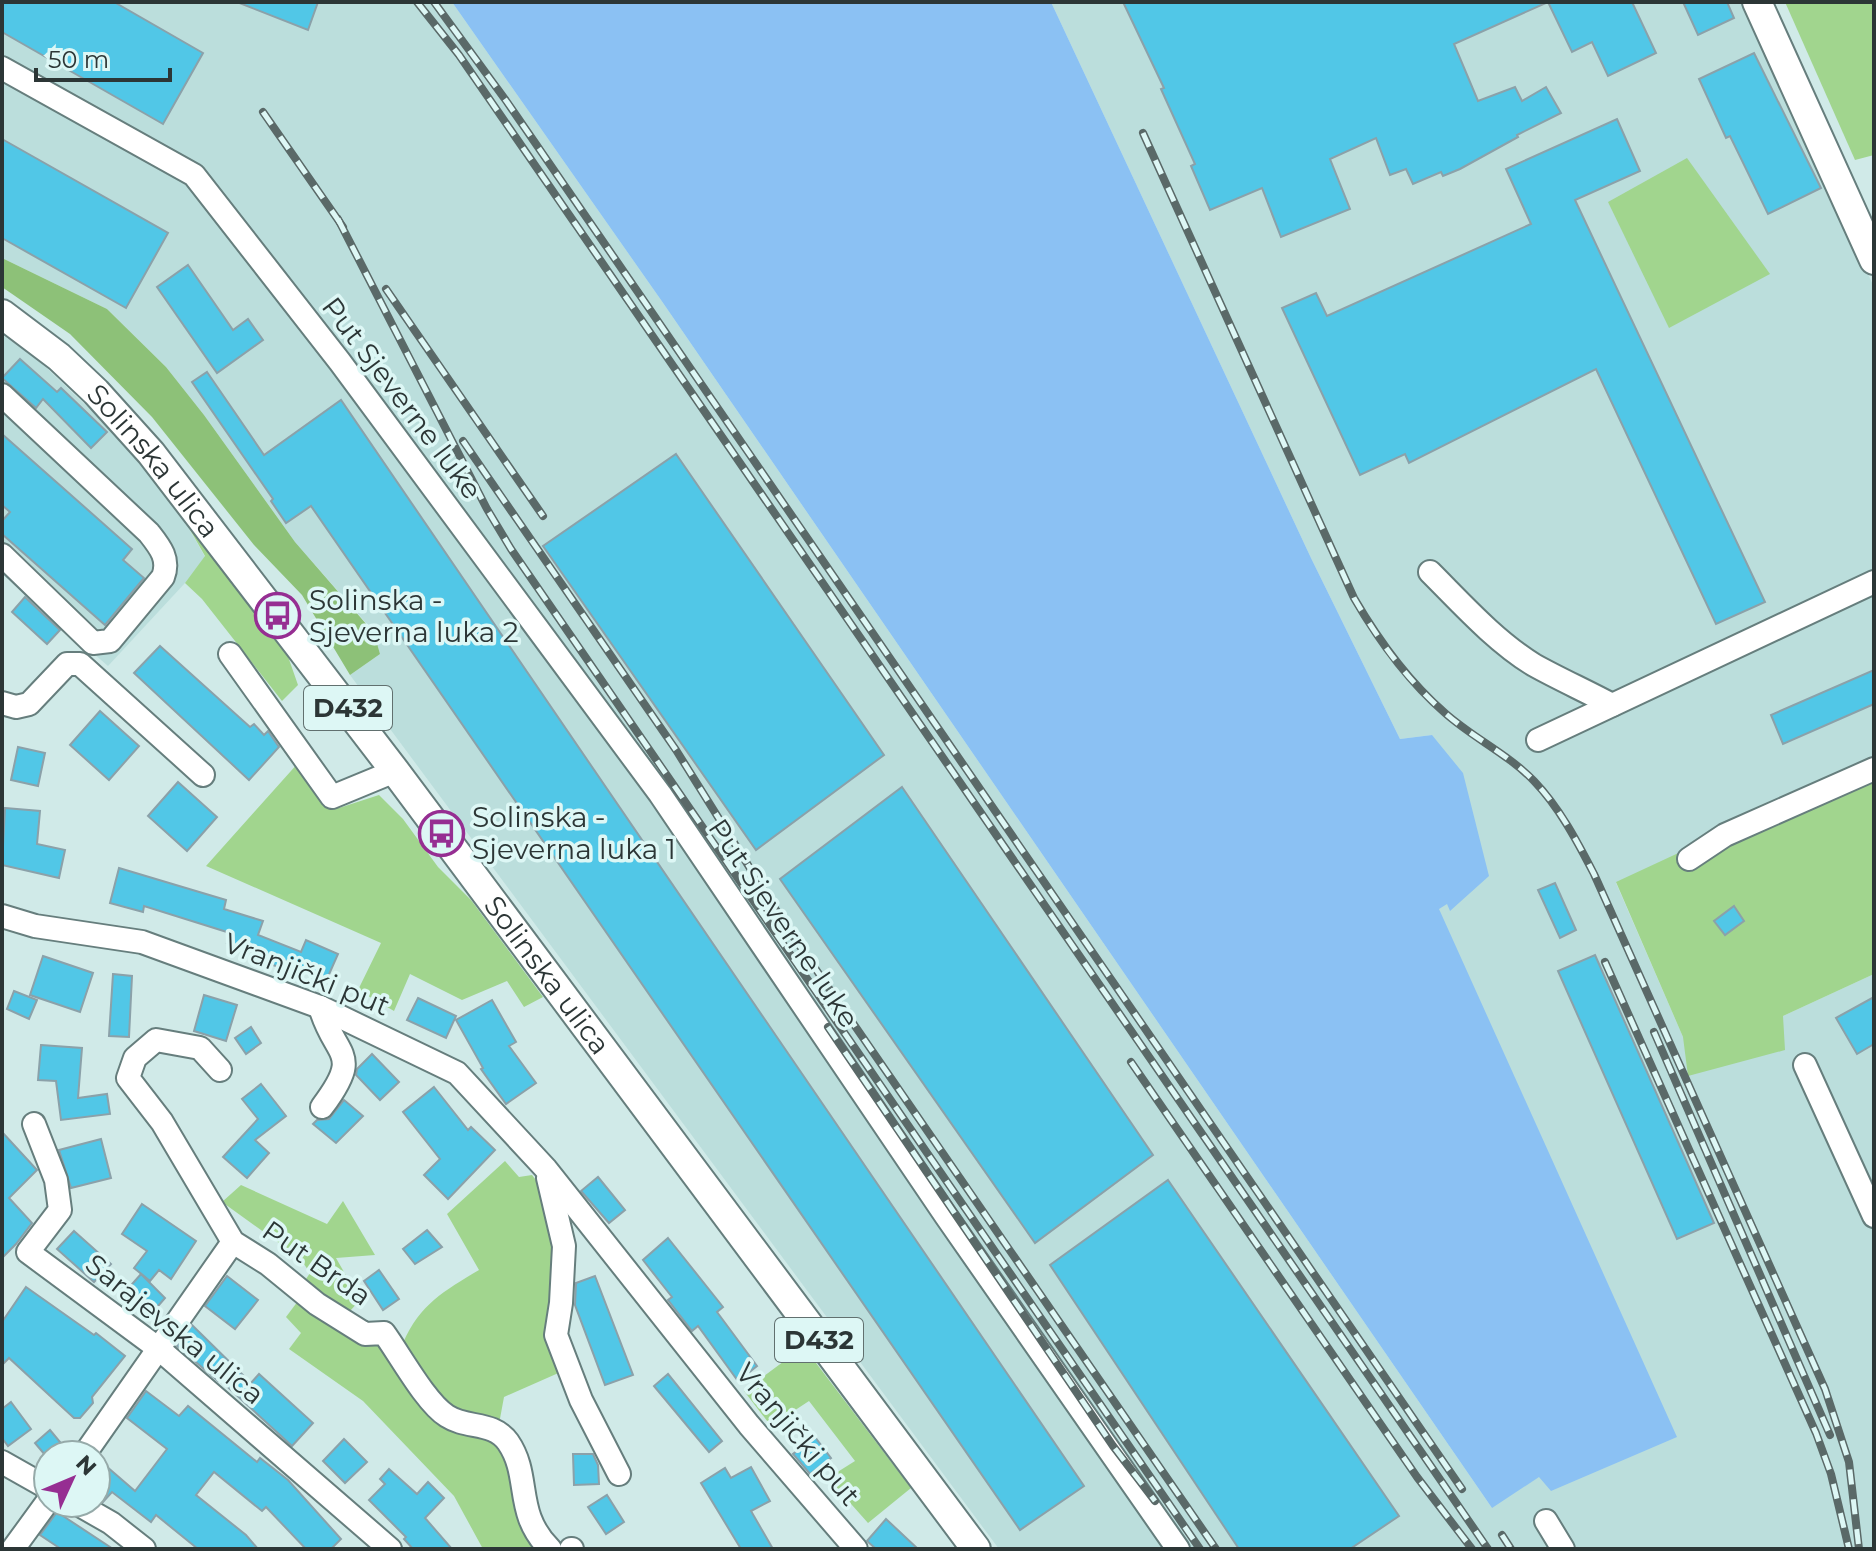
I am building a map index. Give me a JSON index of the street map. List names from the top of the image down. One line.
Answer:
{"streets":{"main road":["Solinska ulica","D432"],"street":["Put Sjeverne luke","Vranjički put","Put Brda","Sarajevska ulica"]},"crossings":[["Put Brda","Sarajevska ulica"]],"places":{"bus stop":["Solinska - Sjeverna luka 2","Solinska - Sjeverna luka 1"]},"scale_bar":"50 m","north":"top right"}
